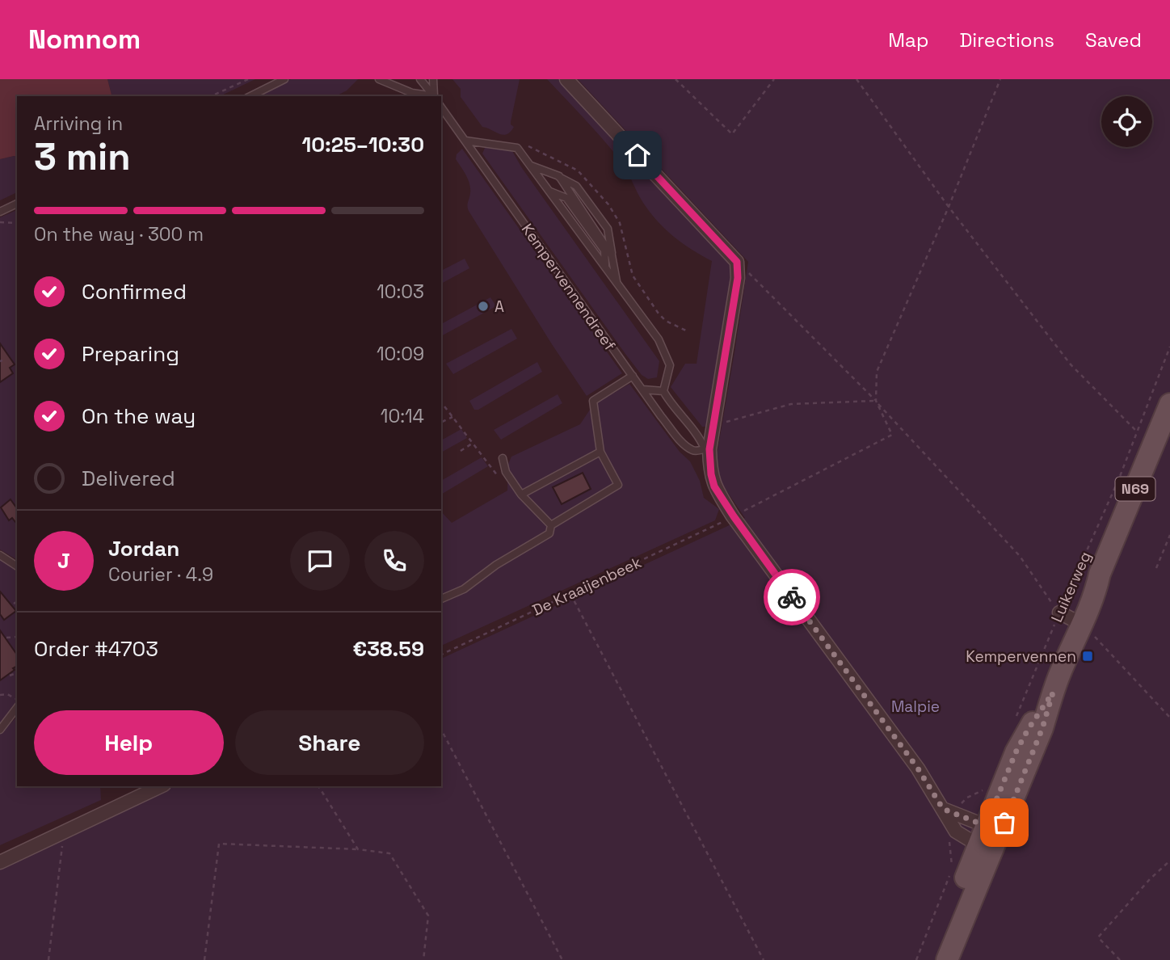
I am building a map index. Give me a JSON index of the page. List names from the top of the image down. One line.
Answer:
{"streets":{"main road":["N69","Luikerweg"],"lane":["Kempervennendreef"],"path":["De Kraaijenbeek"]},"parks":["Malpie"],"places":{"other":["A"],"transit":["Kempervennen"]},"page":{"header":"Nomnom","nav":["Map","Directions","Saved"],"heading":["3 min","Arriving in","10:25–10:30"],"panel":["Jordan","Courier · 4.9","Order #4703","€38.59"],"bar":"On the way · 300 m","list":[["Confirmed","10:03"],["Preparing","10:09"],["On the way","10:14"],"Delivered"],"round":"J","buttons":["Help","Share"]}}
